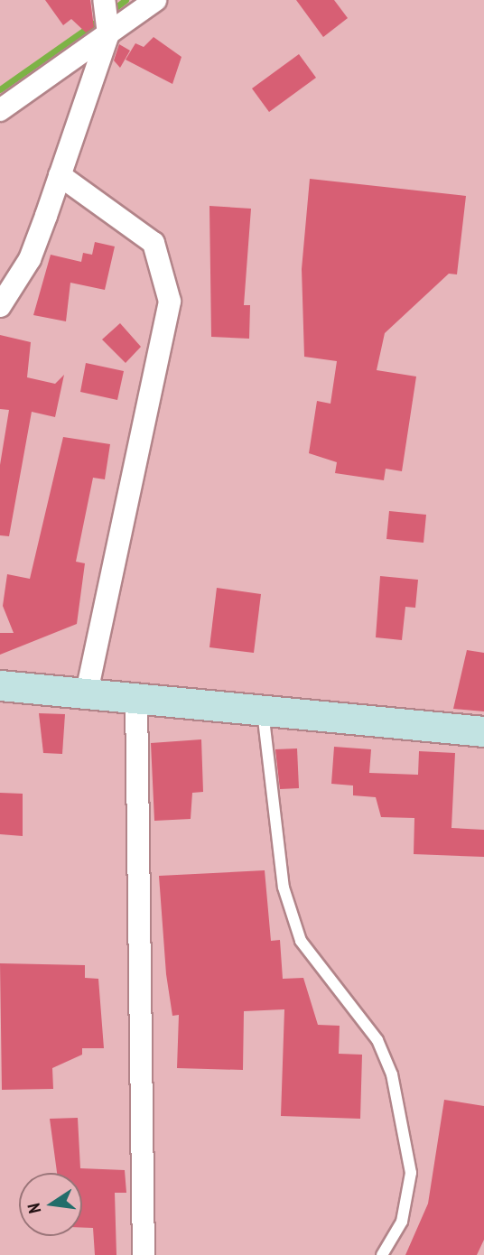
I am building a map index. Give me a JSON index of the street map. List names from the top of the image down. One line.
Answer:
{"north":"left"}
